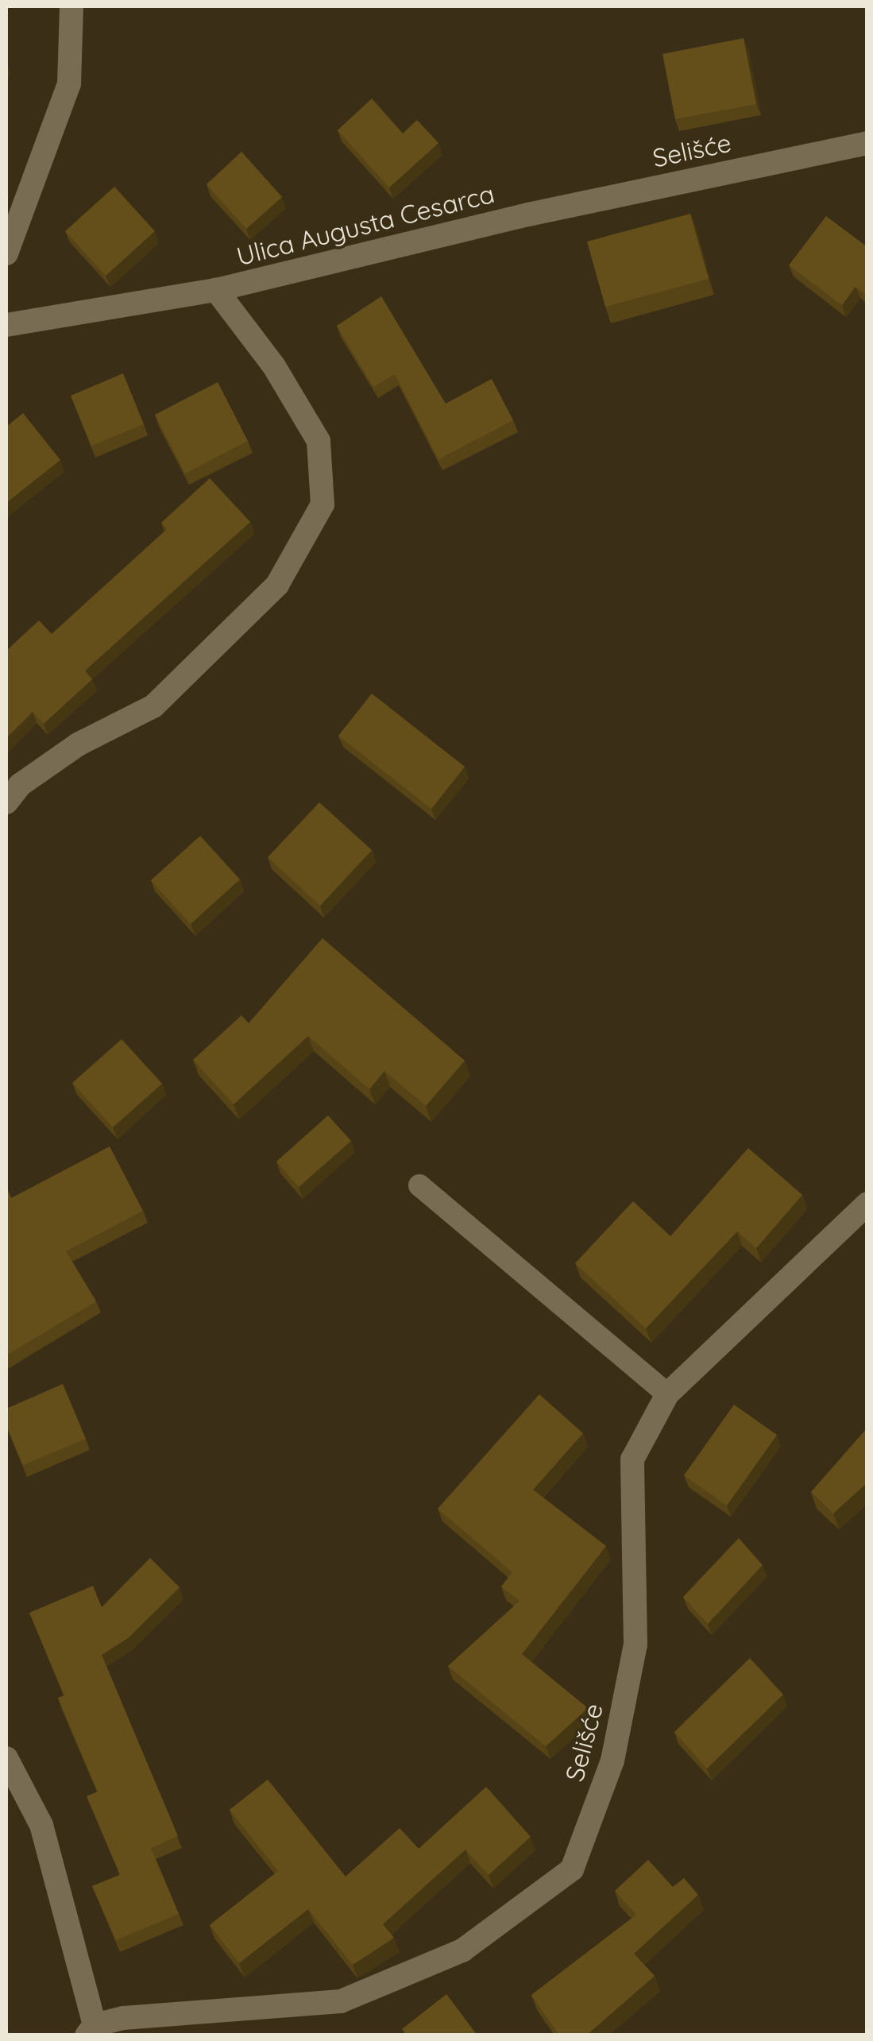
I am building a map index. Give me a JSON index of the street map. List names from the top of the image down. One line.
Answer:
{"streets":{"street":["Selišće","Ulica Augusta Cesarca"]},"crossings":[["Selišće","Ulica Augusta Cesarca"]]}
